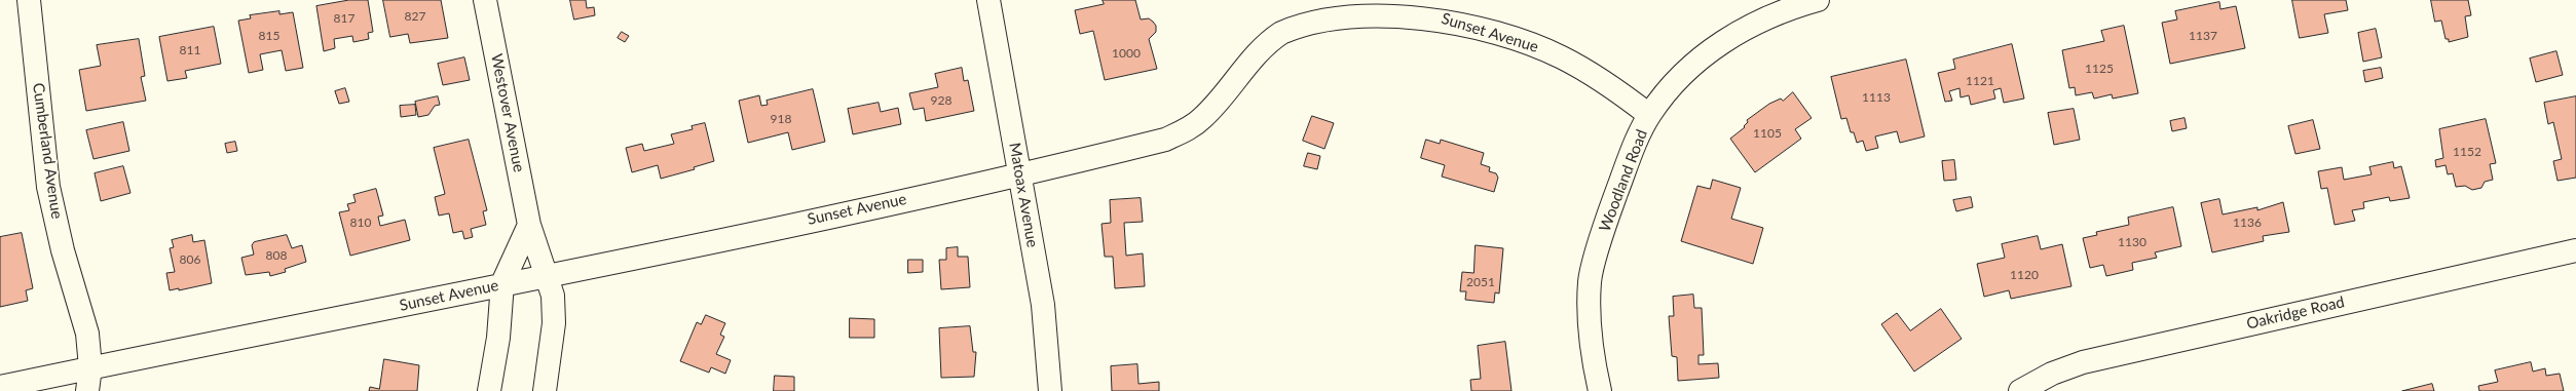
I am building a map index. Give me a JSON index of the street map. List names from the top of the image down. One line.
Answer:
{"streets":{"street":["Sunset Avenue","Westover Avenue","Cumberland Avenue","Woodland Road","Matoax Avenue","Oakridge Road"]},"crossings":[["Sunset Avenue","Westover Avenue"],["Sunset Avenue","Cumberland Avenue"],["Sunset Avenue","Woodland Road"],["Sunset Avenue","Matoax Avenue"]],"house_numbers":["827","817","815","1137","811","1000","1125","1121","1113","928","918","1105","1152","810","1136","1130","808","806","1120","2051"]}
